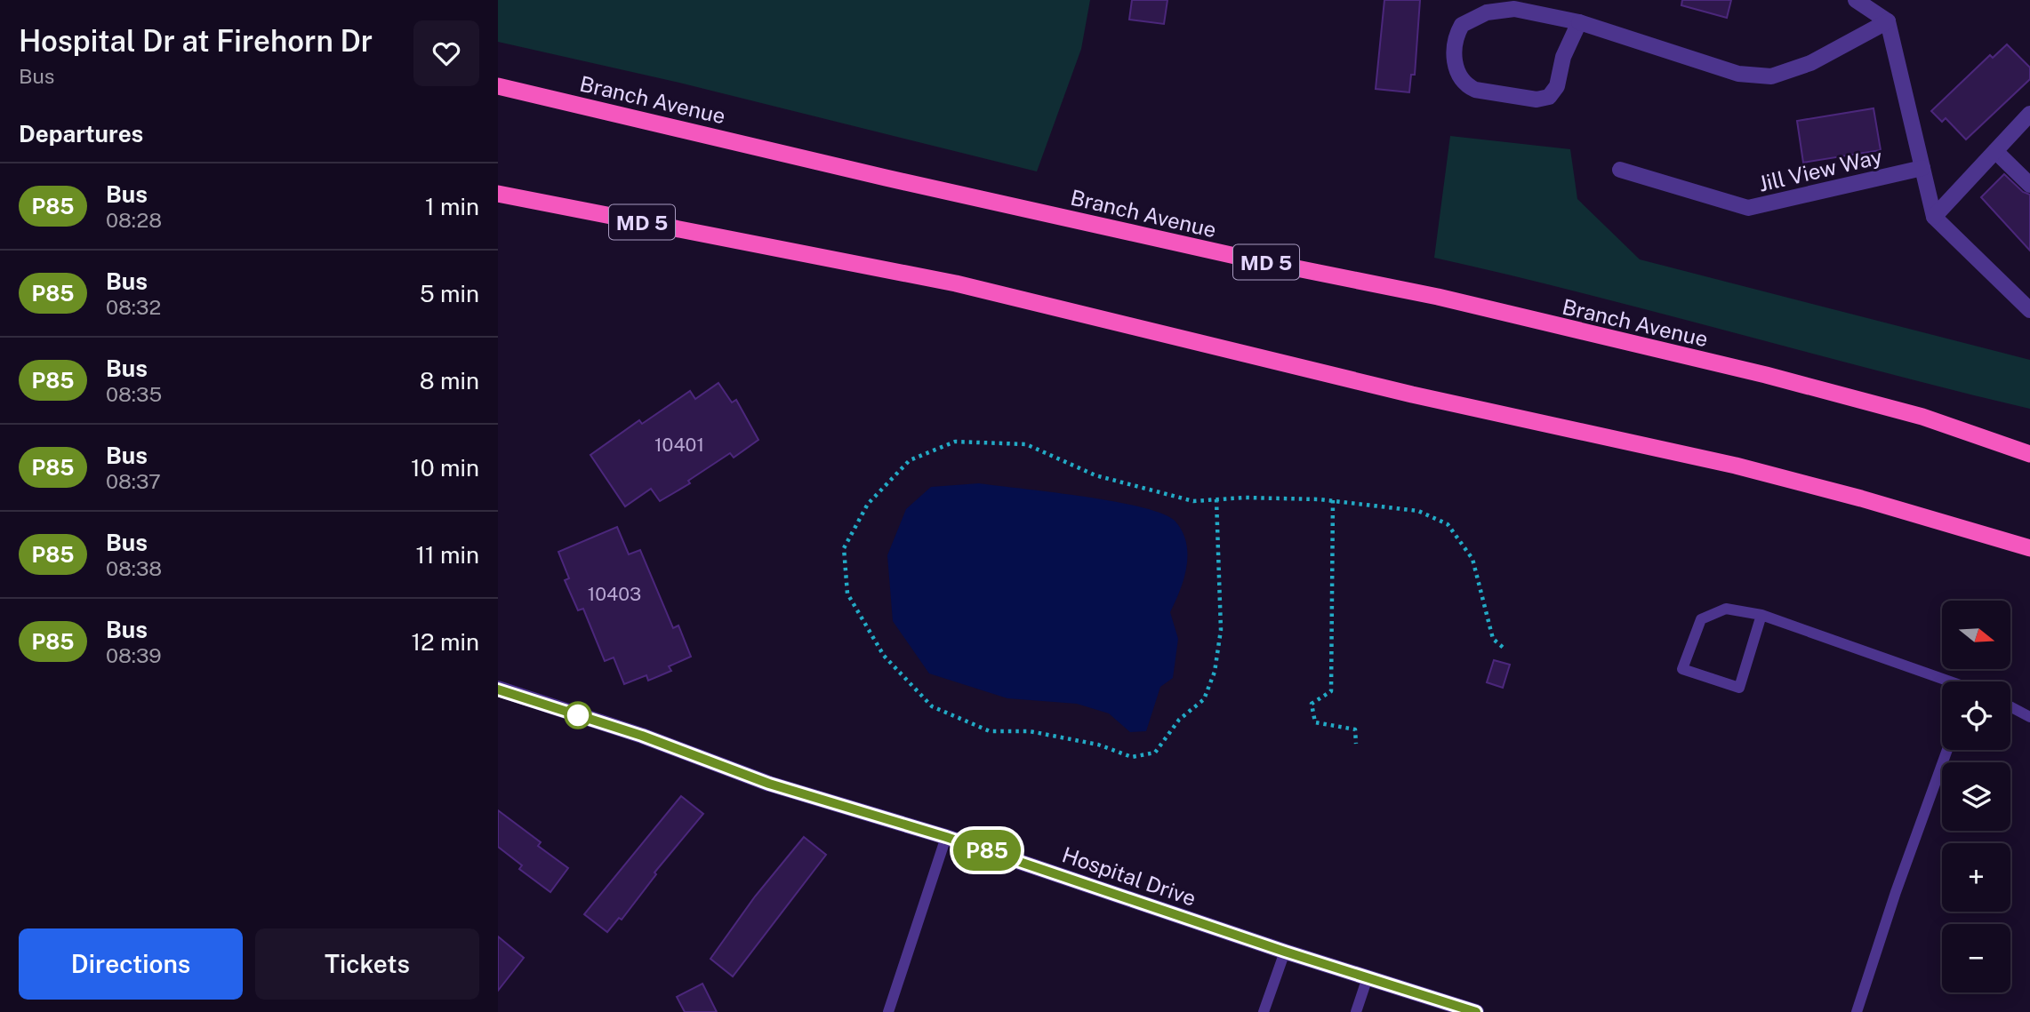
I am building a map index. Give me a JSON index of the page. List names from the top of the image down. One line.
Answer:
{"streets":{"highway":["Branch Avenue","MD 5"],"street":["Jill View Way","Hospital Drive"]},"lines":["bus line P85"],"house_numbers":["10401","10403"],"north":"right","page":{"heading":[["Hospital Dr at Firehorn Dr","Bus"],"Departures"],"on_map":"P85","list":[{"mark":"P85","name":"Bus","note":"08:28","value":"1 min"},{"mark":"P85","name":"Bus","note":"08:32","value":"5 min"},{"mark":"P85","name":"Bus","note":"08:35","value":"8 min"},{"mark":"P85","name":"Bus","note":"08:37","value":"10 min"},{"mark":"P85","name":"Bus","note":"08:38","value":"11 min"},{"mark":"P85","name":"Bus","note":"08:39","value":"12 min"}],"map_buttons":["+","−"],"buttons":["Directions","Tickets"]}}
